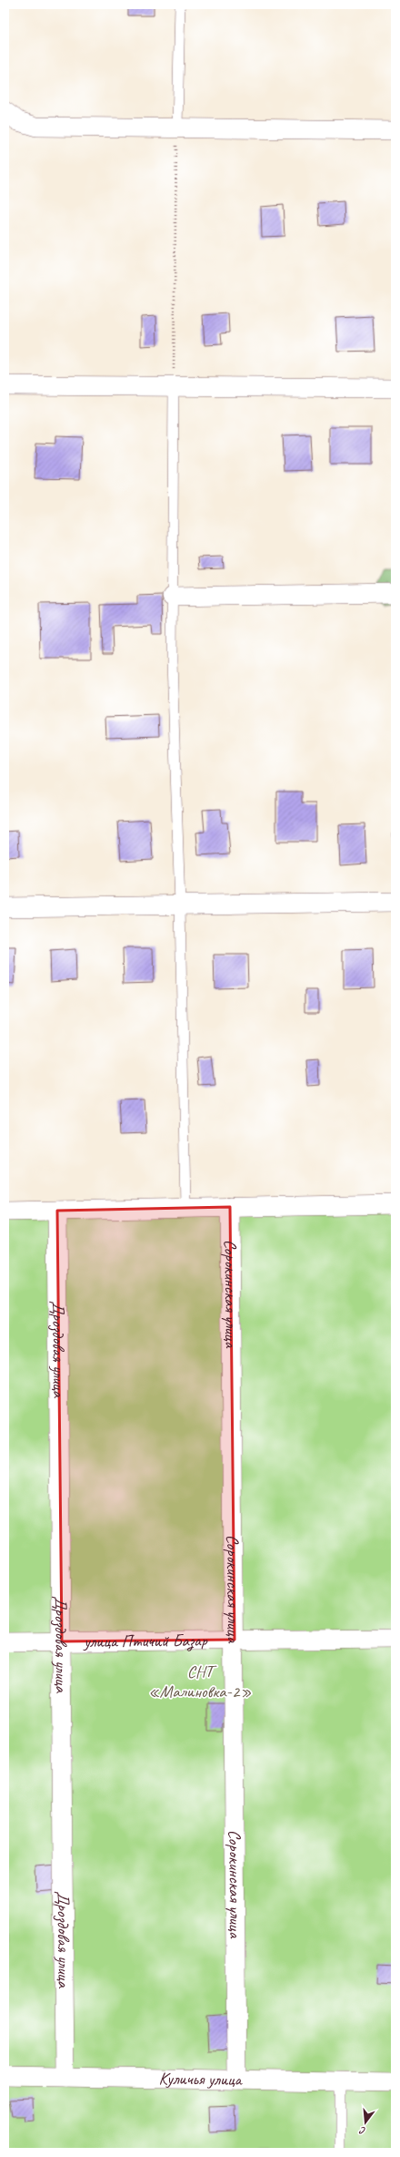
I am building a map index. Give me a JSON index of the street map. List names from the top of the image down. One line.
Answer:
{"streets":{"street":["Сорокинская улица","Дроздовая улица","улица Птичий Базар","Куличья улица"]},"crossings":[["Сорокинская улица","улица Птичий Базар"],["Сорокинская улица","Куличья улица"],["Дроздовая улица","улица Птичий Базар"],["Дроздовая улица","Куличья улица"]],"parks":["СНТ «Малиновка-2»"],"north":"bottom"}
